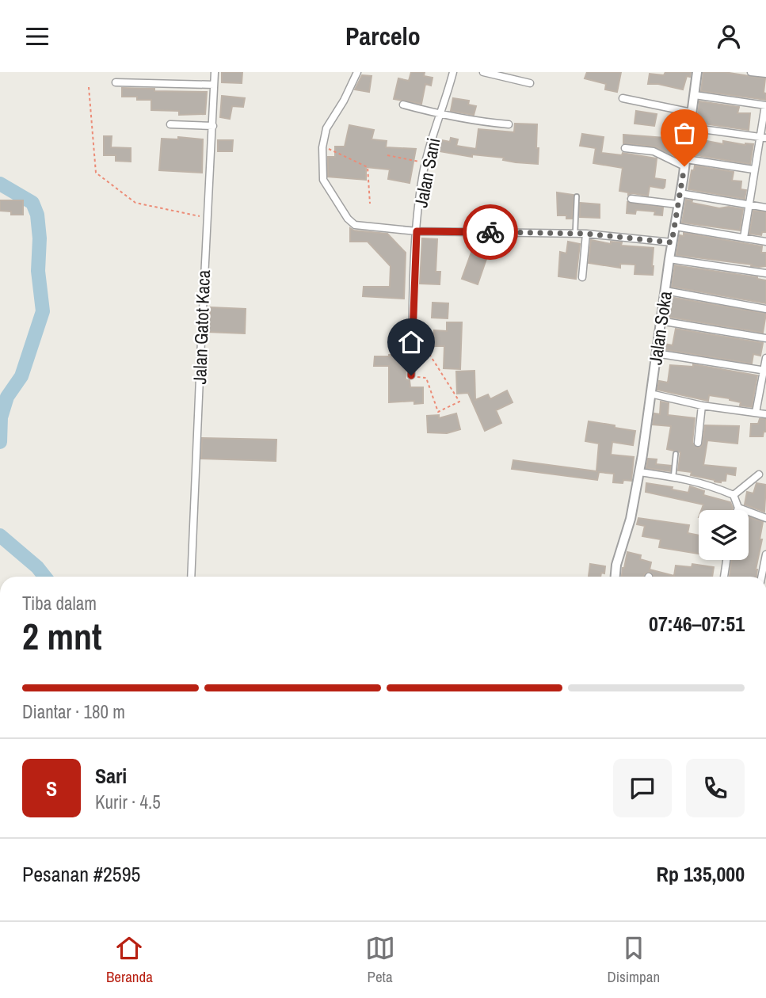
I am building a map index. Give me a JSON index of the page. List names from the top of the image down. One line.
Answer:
{"streets":{"street":["Jalan Sani","Jalan Gatot Kaca","Jalan Soka"]},"page":{"header":"Parcelo","heading":["2 mnt","Tiba dalam","07:46–07:51"],"panel":["Sari","Kurir · 4.5","Pesanan #2595","Rp 135,000"],"bar":"Diantar · 180 m","round":"S","tabs":["Beranda","Peta","Disimpan"]}}
